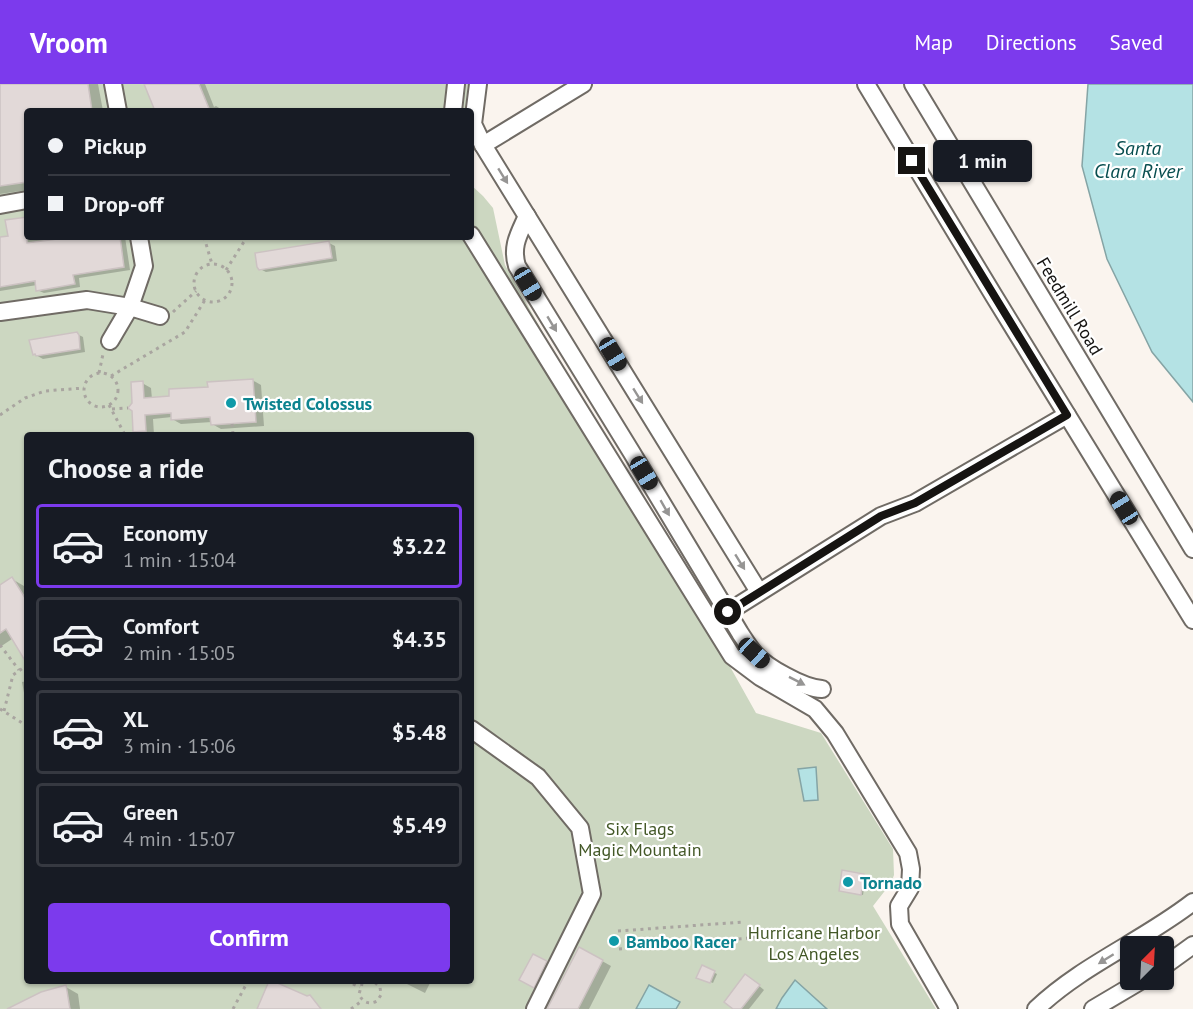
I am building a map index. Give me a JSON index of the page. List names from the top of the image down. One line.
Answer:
{"streets":{"street":["Feedmill Road"]},"water":["Santa Clara River"],"parks":["Six Flags Magic Mountain","Hurricane Harbor Los Angeles"],"places":["Twisted Colossus","Tornado","Bamboo Racer"],"north":"top right","page":{"header":"Vroom","nav":["Map","Directions","Saved"],"banner":["Pickup","Drop-off"],"bubble":"1 min","heading":"Choose a ride","list":[{"name":"Economy","note":"1 min · 15:04","value":"$3.22"},{"name":"Comfort","note":"2 min · 15:05","value":"$4.35"},{"name":"XL","note":"3 min · 15:06","value":"$5.48"},{"name":"Green","note":"4 min · 15:07","value":"$5.49"}],"buttons":"Confirm"}}
